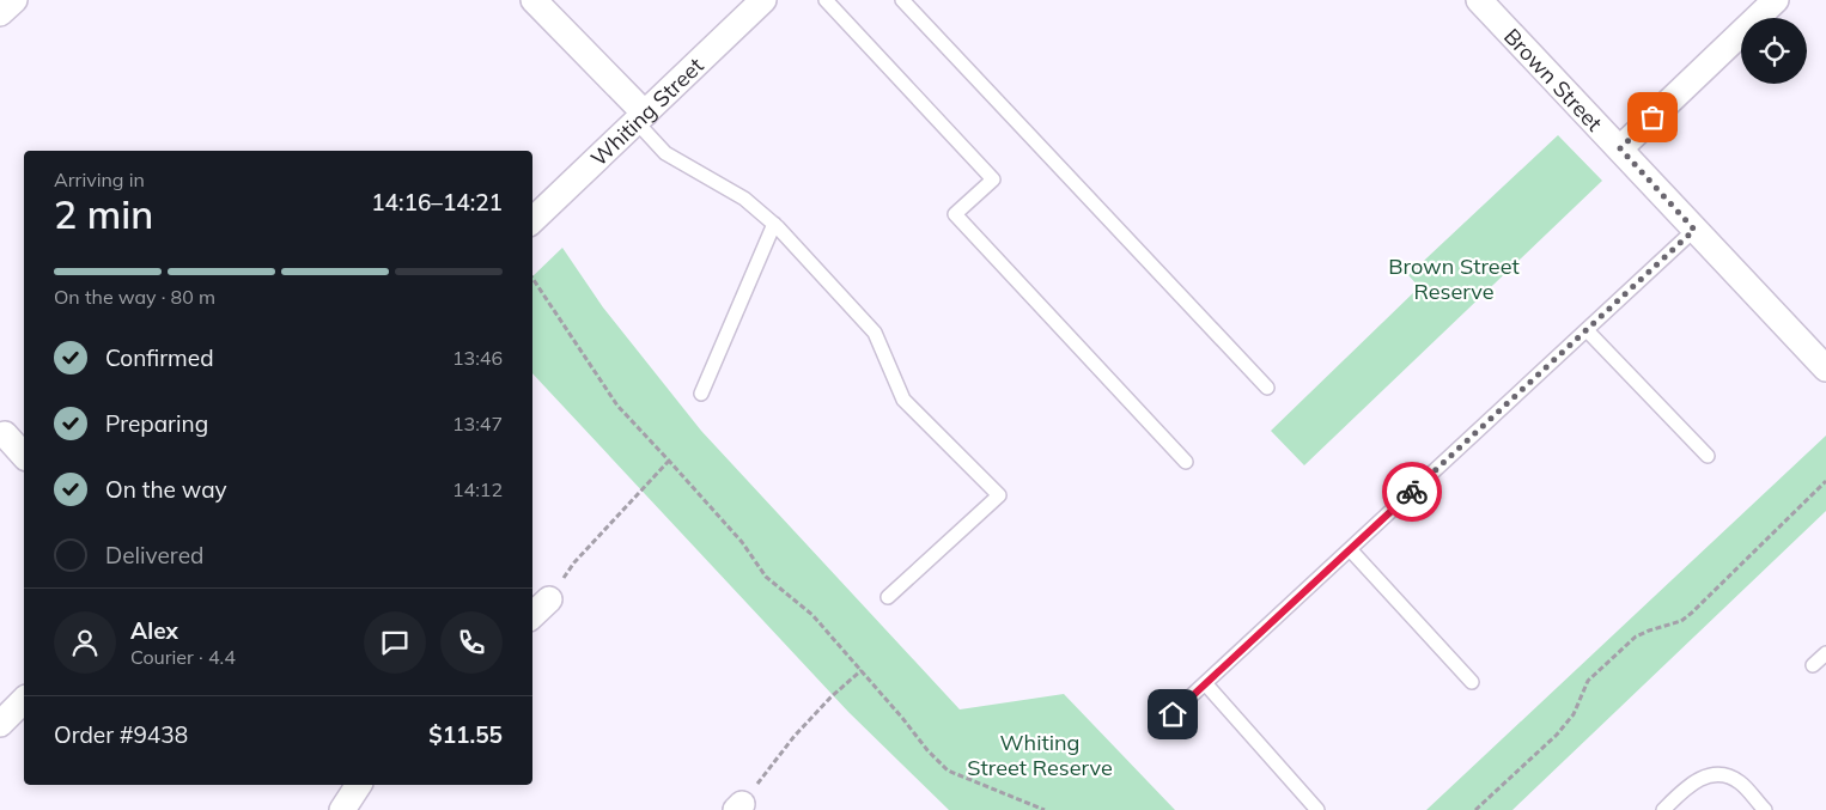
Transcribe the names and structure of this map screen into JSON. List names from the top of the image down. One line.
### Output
{"streets":{"street":["Brown Street","Whiting Street"]},"parks":["Brown Street Reserve","Whiting Street Reserve"],"page":{"heading":["2 min","Arriving in","14:16–14:21"],"panel":["Alex","Courier · 4.4","Order #9438","$11.55"],"bar":"On the way · 80 m","list":[["Confirmed","13:46"],["Preparing","13:47"],["On the way","14:12"],"Delivered"]}}
